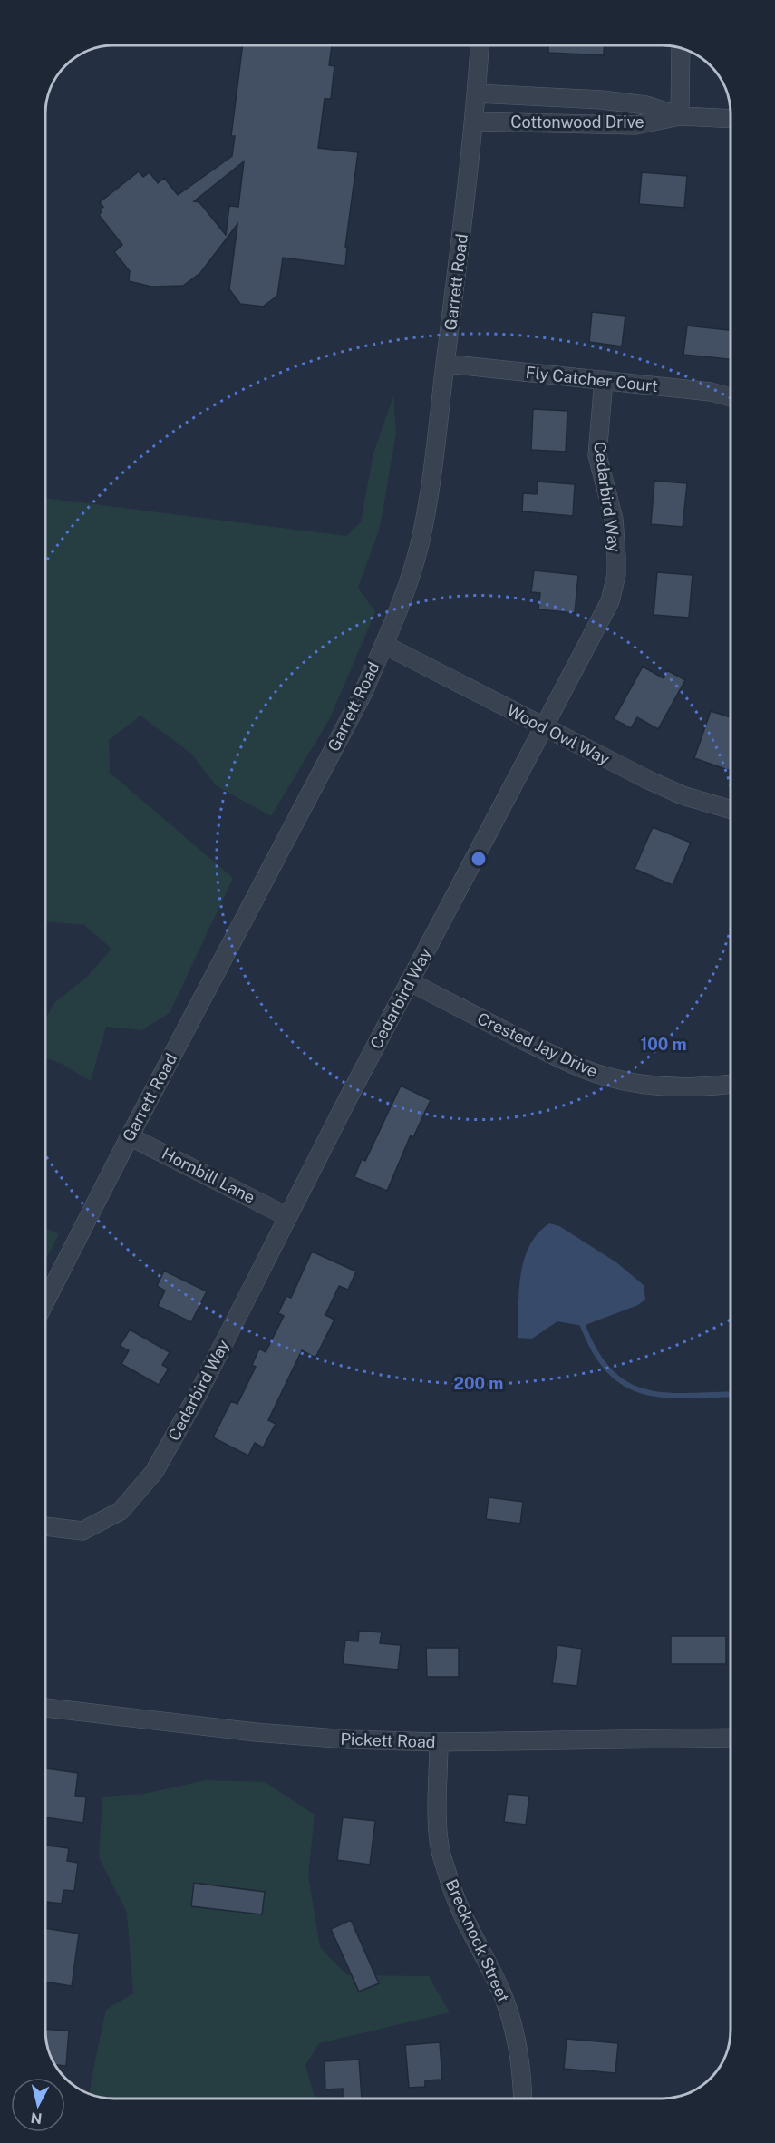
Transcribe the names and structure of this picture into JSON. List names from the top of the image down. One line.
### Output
{"streets":{"street":["Cottonwood Drive","Garrett Road","Fly Catcher Court","Cedarbird Way","Wood Owl Way","Crested Jay Drive","Hornbill Lane","Pickett Road","Brecknock Street"]},"crossings":[["Cottonwood Drive","Garrett Road"],["Garrett Road","Fly Catcher Court"],["Garrett Road","Wood Owl Way"],["Garrett Road","Hornbill Lane"],["Fly Catcher Court","Cedarbird Way"],["Cedarbird Way","Wood Owl Way"],["Cedarbird Way","Crested Jay Drive"],["Cedarbird Way","Hornbill Lane"],["Pickett Road","Brecknock Street"]],"north":"bottom","rings":["100 m","200 m"]}
